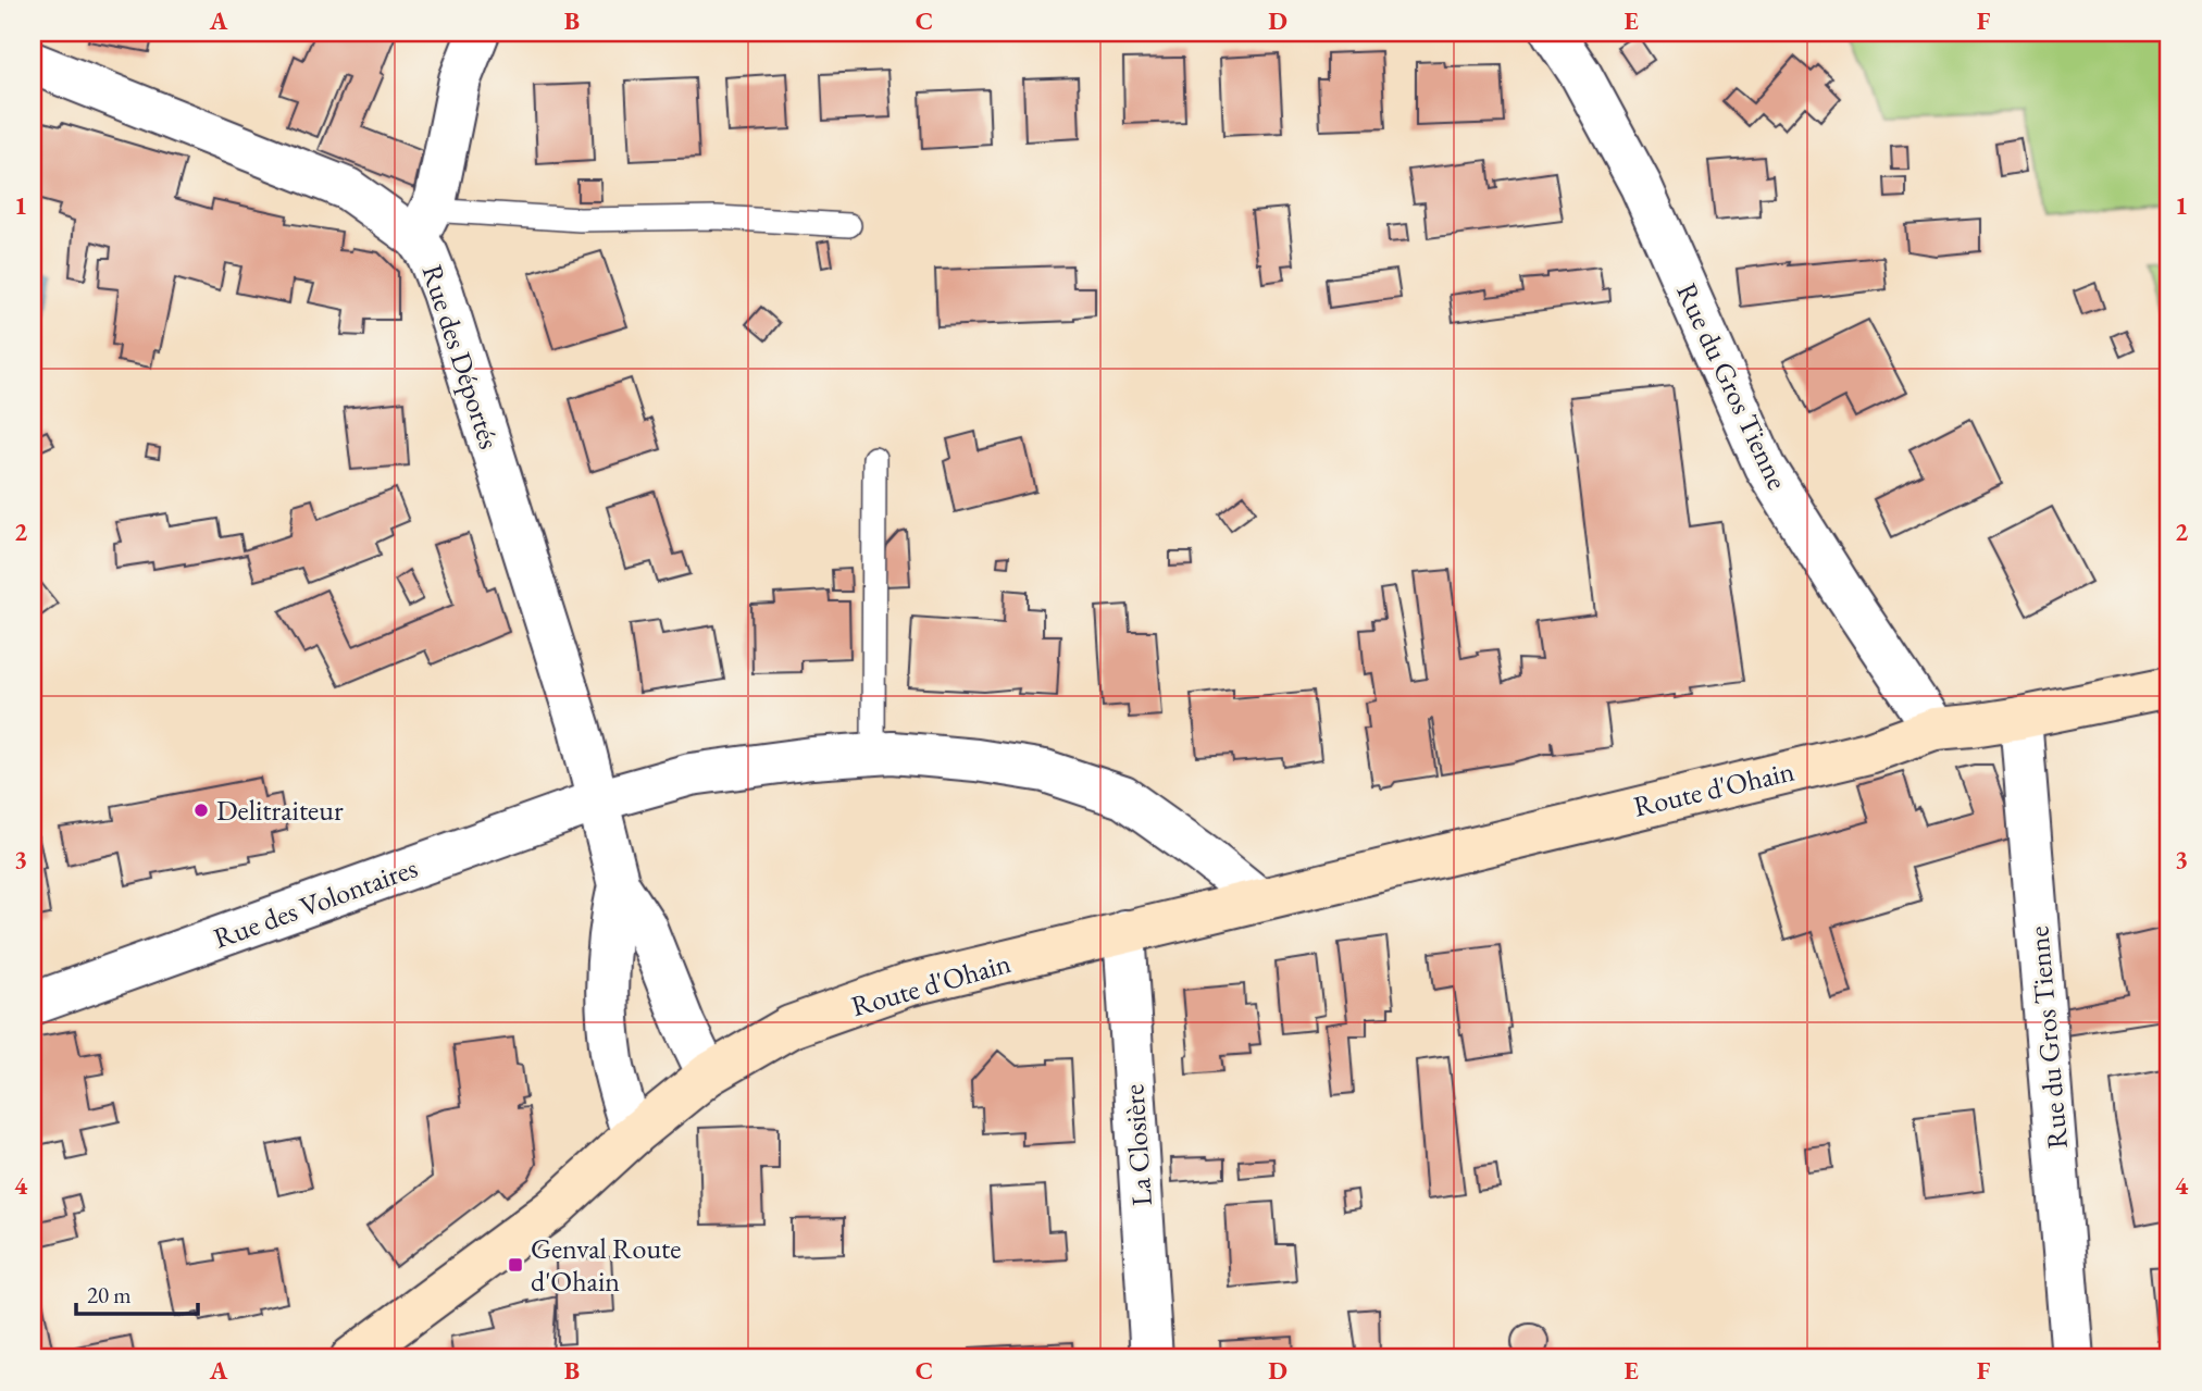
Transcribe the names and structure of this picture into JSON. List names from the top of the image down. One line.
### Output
{"streets":{"main road":["Route d'Ohain"],"street":["Rue des Déportés","Rue du Gros Tienne","Rue des Volontaires","La Closière"]},"crossings":[["Rue des Déportés","Route d'Ohain"],["Rue des Déportés","Rue des Volontaires"],["Rue du Gros Tienne","Route d'Ohain"],["Route d'Ohain","La Closière"]],"places":{"other":["Delitraiteur"],"transit":["Genval Route d'Ohain"]},"scale_bar":"20 m","grid":{"columns":["A","B","C","D","E","F"],"rows":["1","2","3","4"]}}
